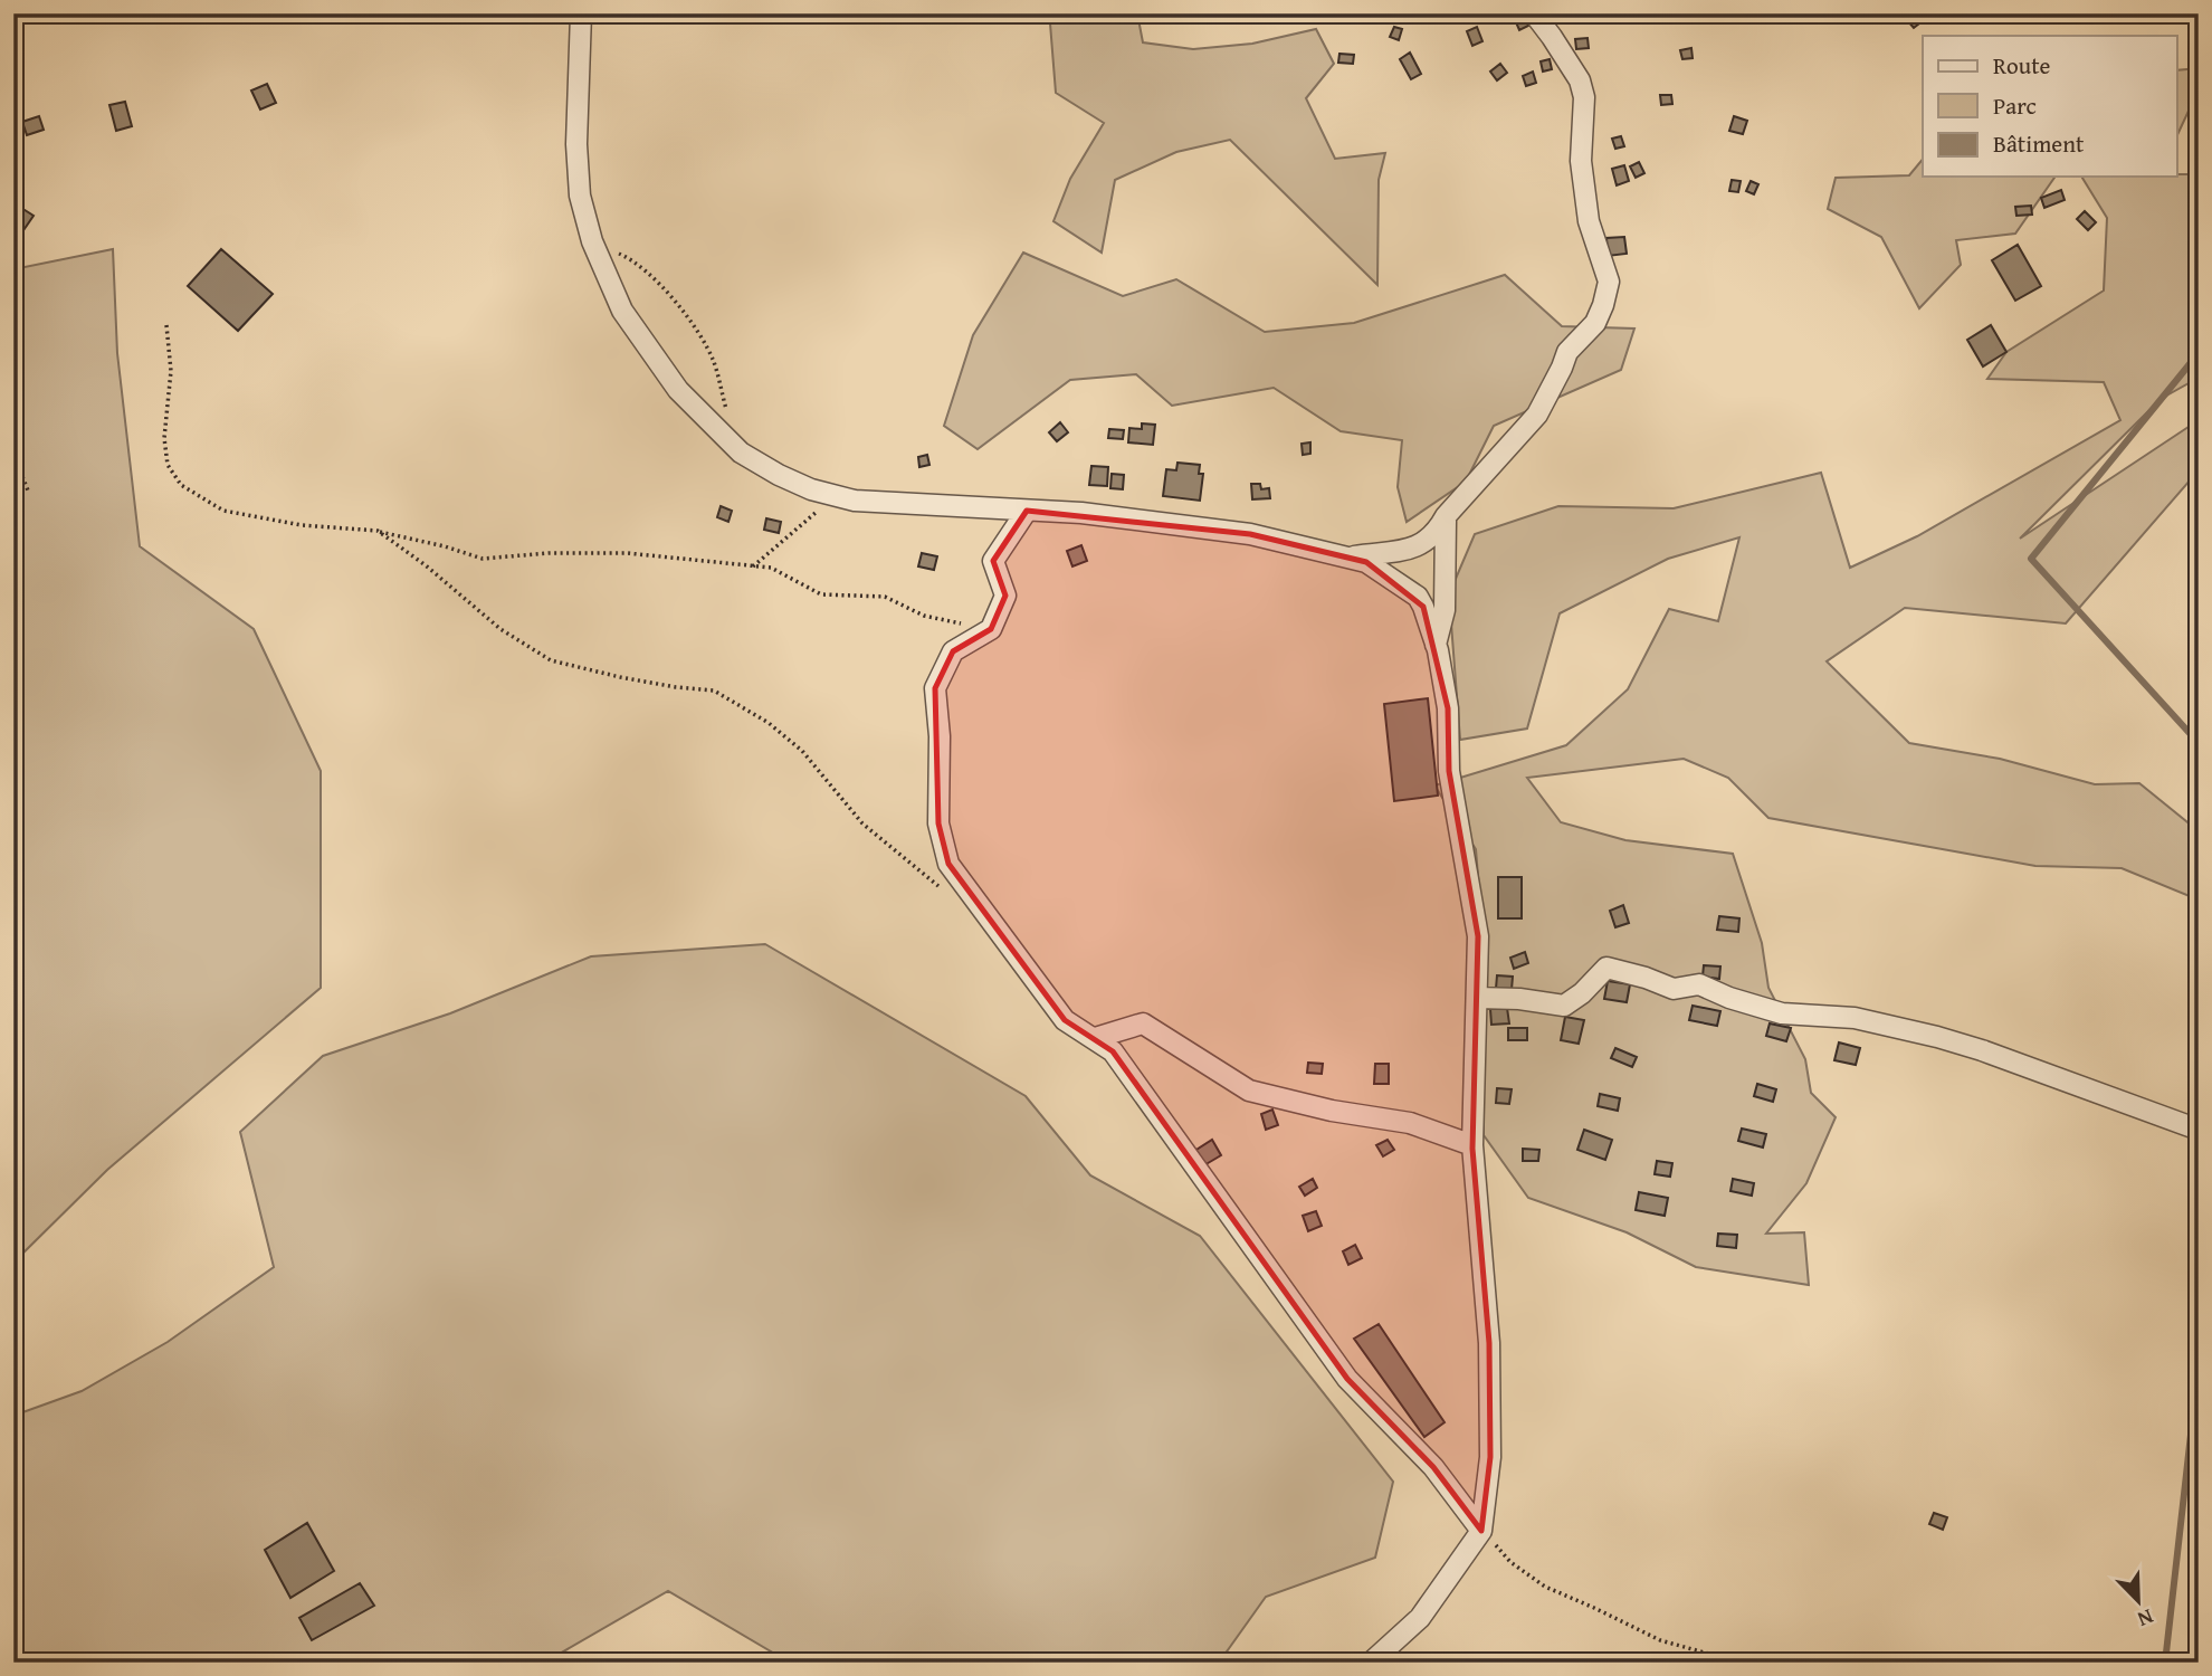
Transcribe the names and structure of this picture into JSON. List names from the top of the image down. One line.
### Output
{"legend":["Route","Parc","Bâtiment"],"north":"bottom right"}
